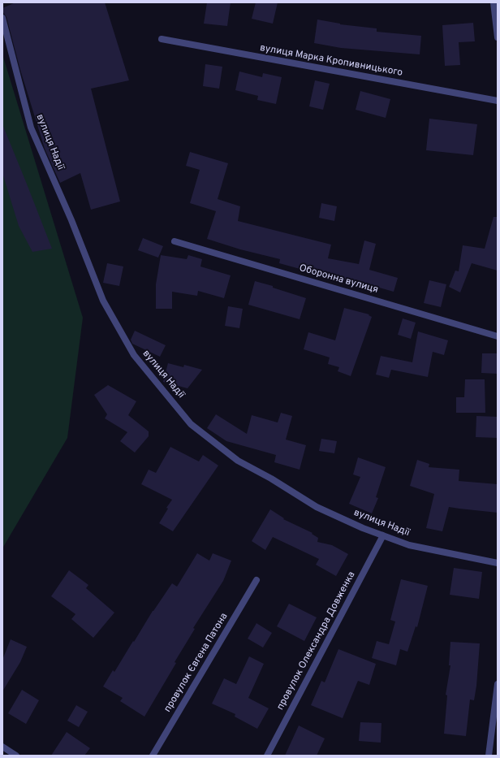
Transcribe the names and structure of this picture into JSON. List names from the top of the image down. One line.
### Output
{"streets":{"street":["вулиця Марка Кропивницького","вулиця Надії","Оборонна вулиця","провулок Олександра Довженка","провулок Євгена Патона"]},"crossings":[["вулиця Надії","провулок Олександра Довженка"]]}
